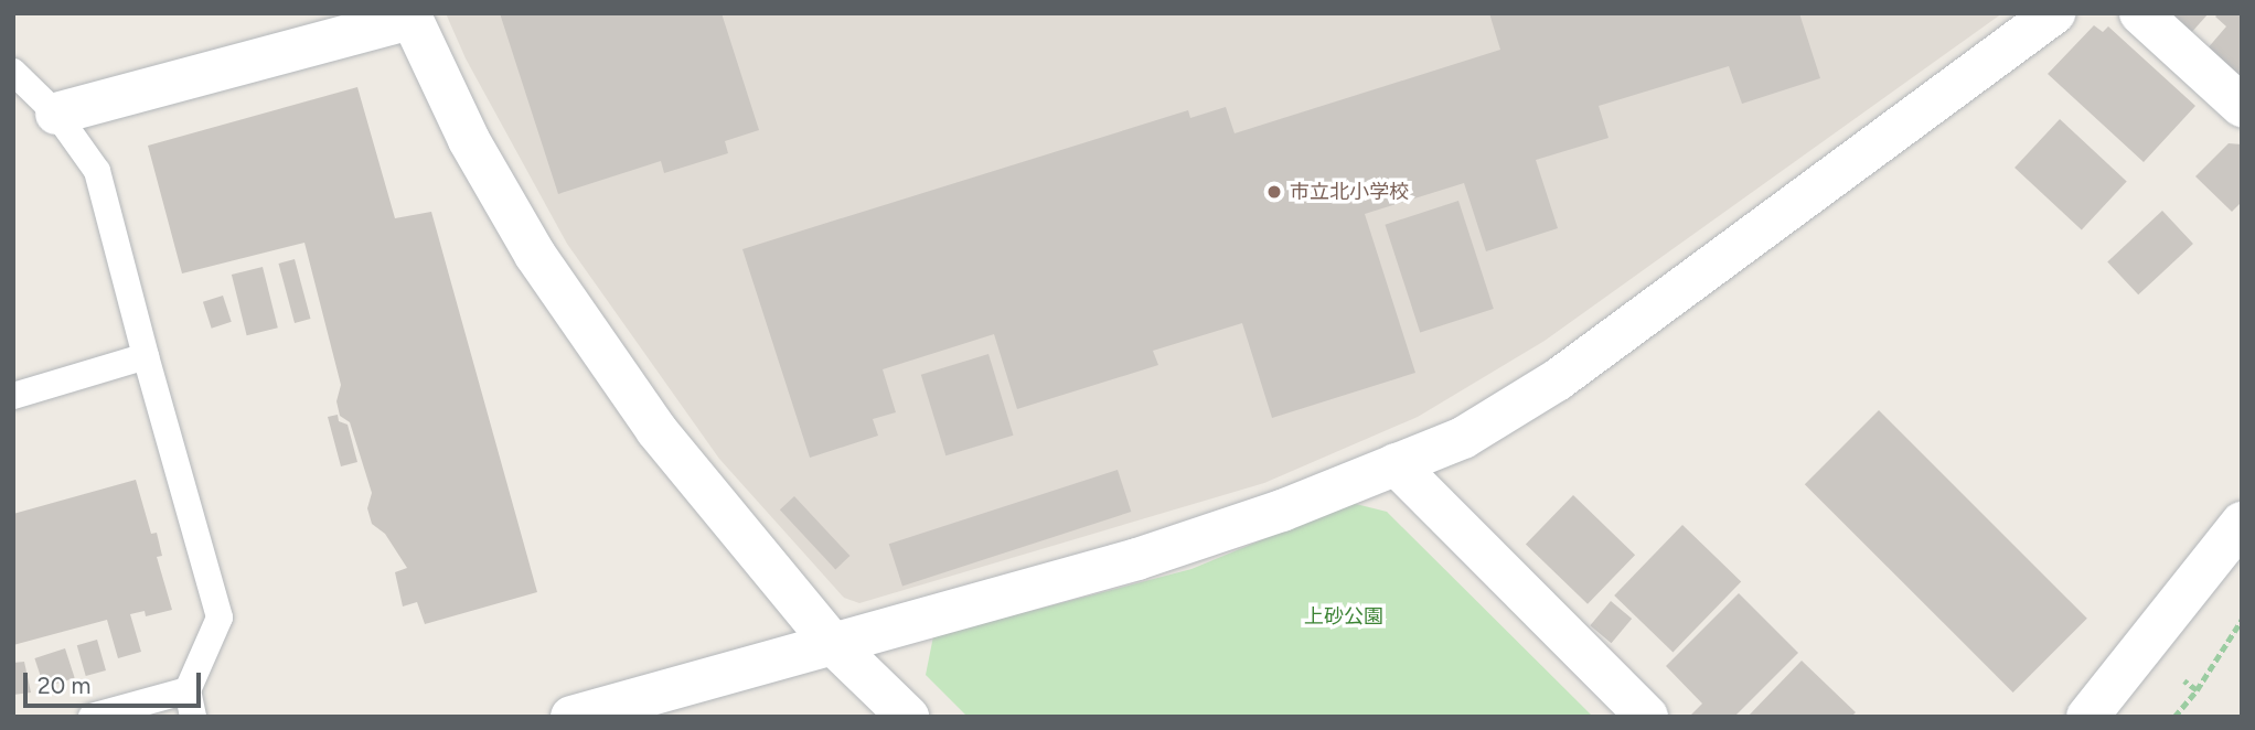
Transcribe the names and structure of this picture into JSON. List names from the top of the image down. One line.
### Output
{"parks":["上砂公園"],"places":["市立北小学校"],"scale_bar":"20 m"}
